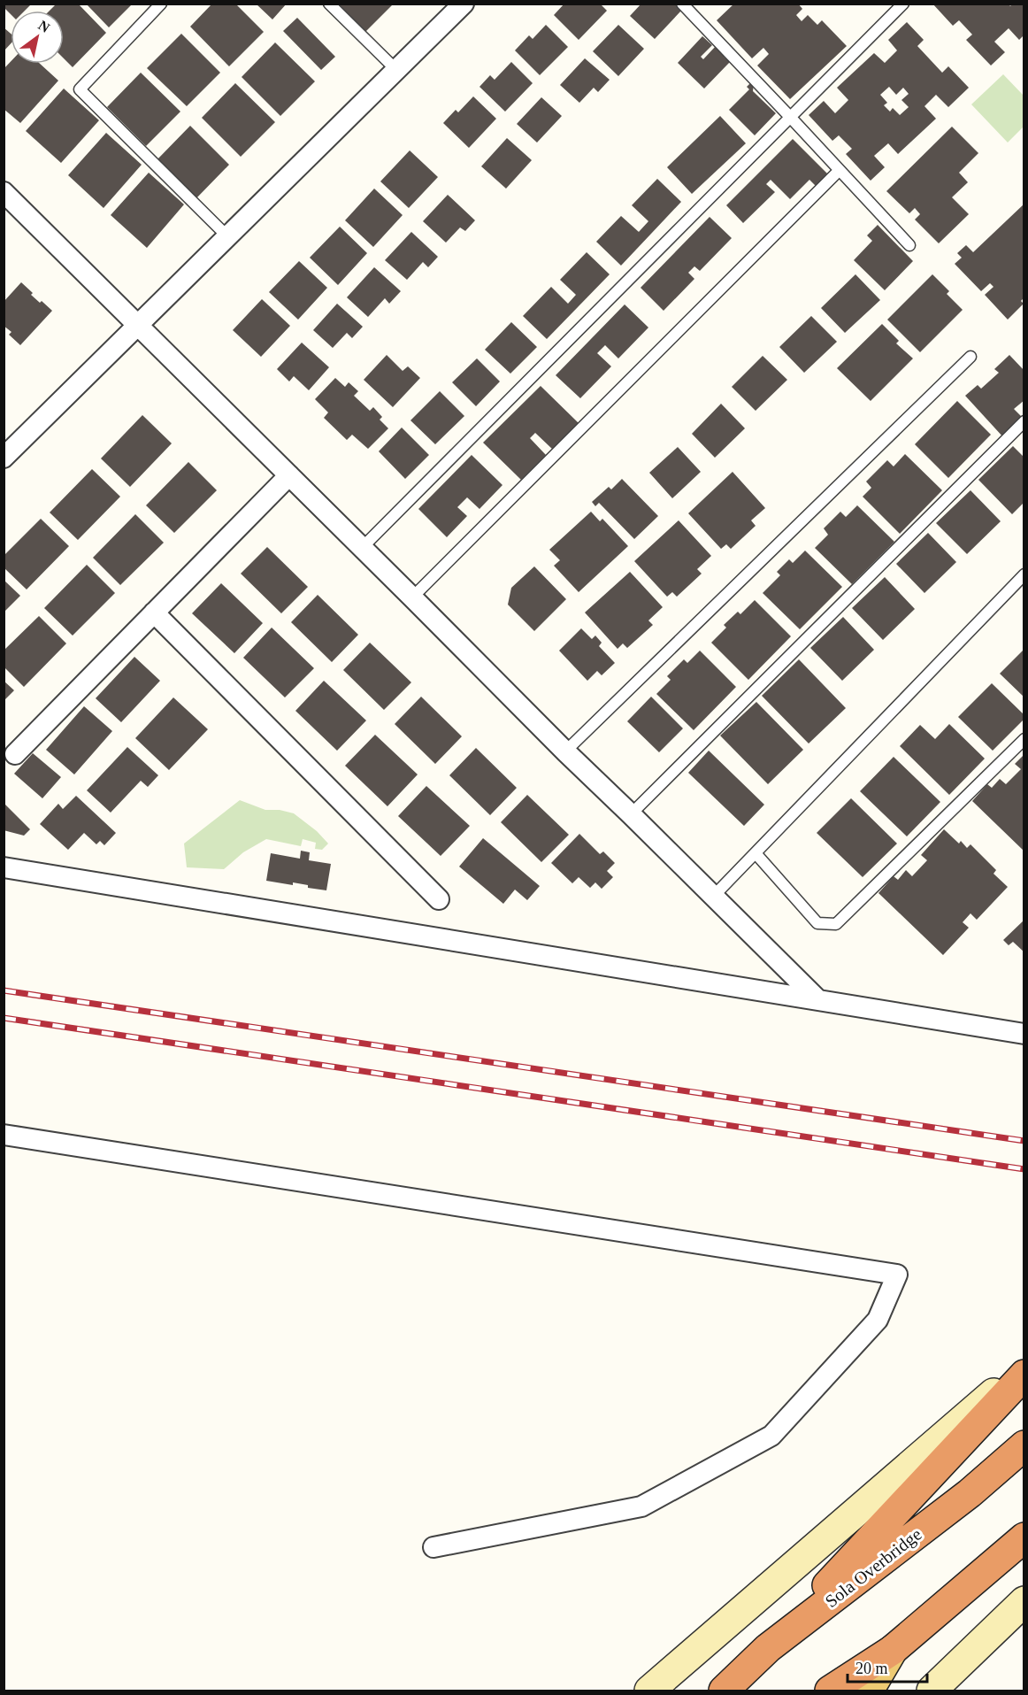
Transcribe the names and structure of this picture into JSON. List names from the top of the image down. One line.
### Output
{"streets":{"highway":["Sola Overbridge"]},"scale_bar":"20 m","north":"top right"}
